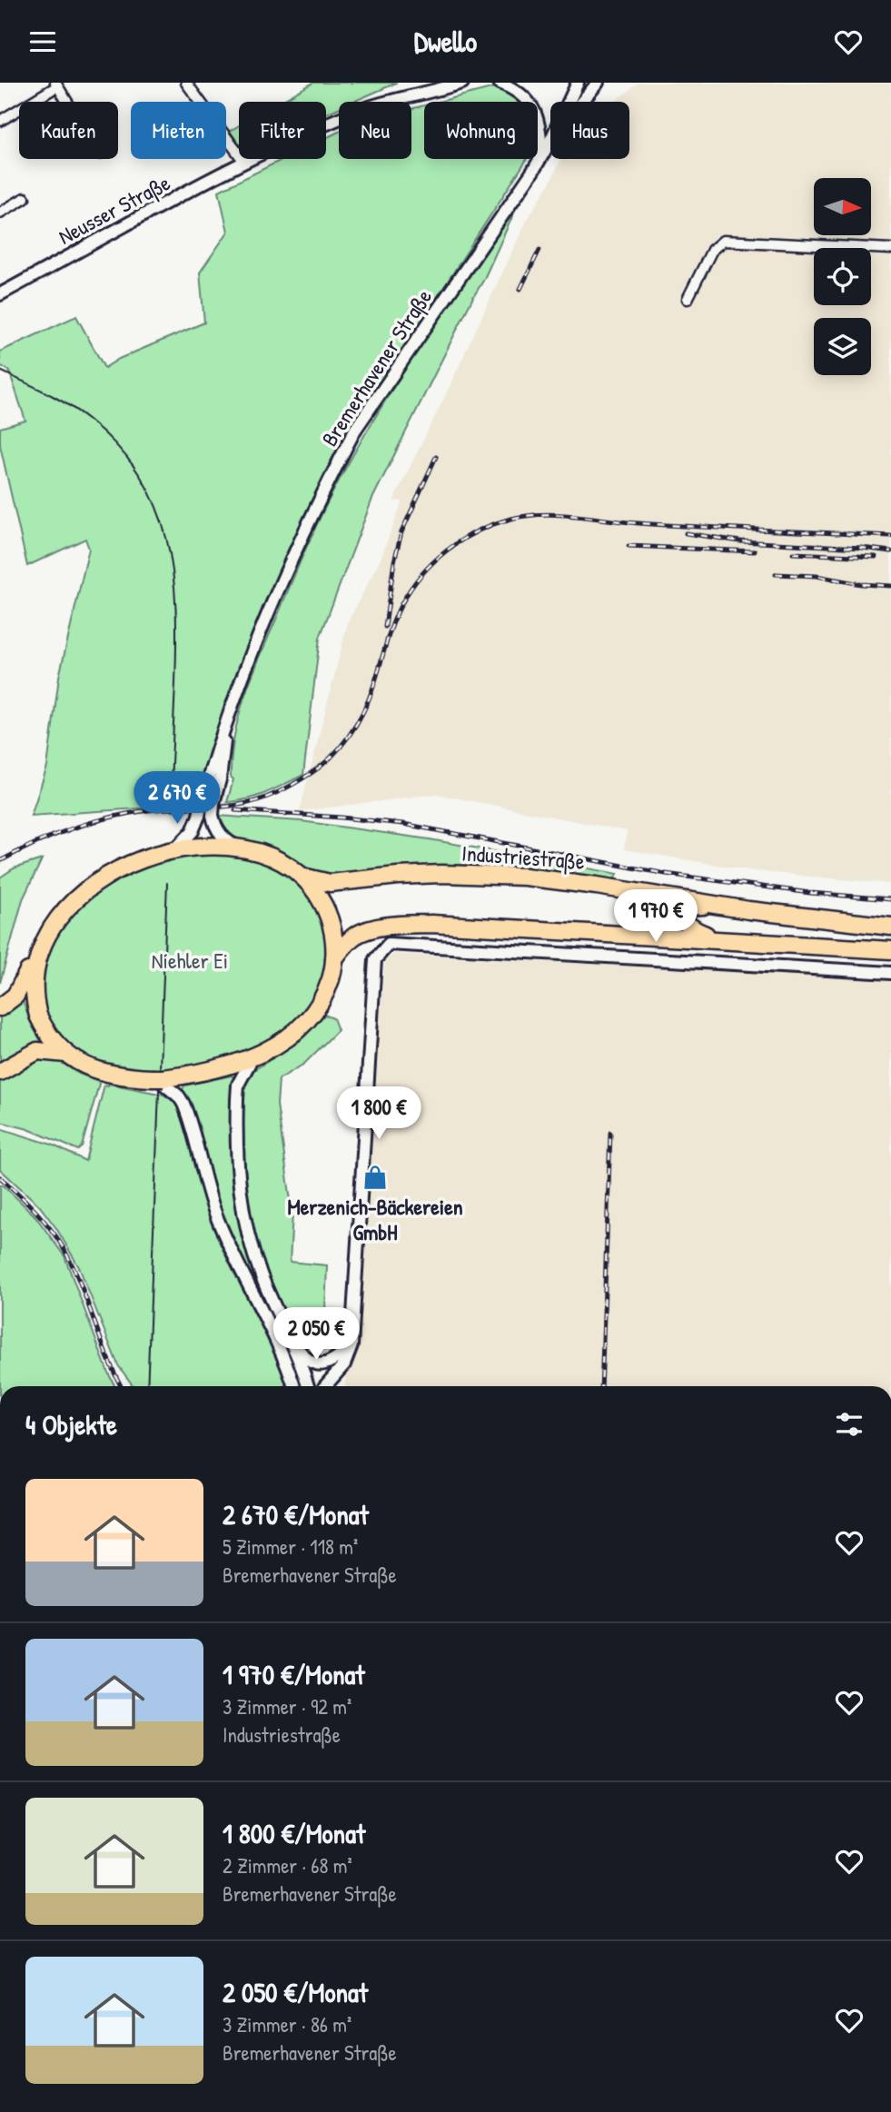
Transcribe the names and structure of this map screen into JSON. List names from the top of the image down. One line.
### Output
{"streets":{"highway":["Industriestraße"],"street":["Neusser Straße","Bremerhavener Straße"]},"parks":["Niehler Ei"],"places":{"shop":["Merzenich-Bäckereien GmbH"]},"north":"right","page":{"header":"Dwello","chip":["Kaufen","Mieten","Filter","Neu","Wohnung","Haus"],"price":["2 670 €","1 970 €","1 800 €","2 050 €"],"heading":"4 Objekte","list":[{"name":"2 670 €/Monat","note":"5 Zimmer · 118 m² · Bremerhavener Straße"},{"name":"1 970 €/Monat","note":"3 Zimmer · 92 m² · Industriestraße"},{"name":"1 800 €/Monat","note":"2 Zimmer · 68 m² · Bremerhavener Straße"},{"name":"2 050 €/Monat","note":"3 Zimmer · 86 m² · Bremerhavener Straße"}]}}
